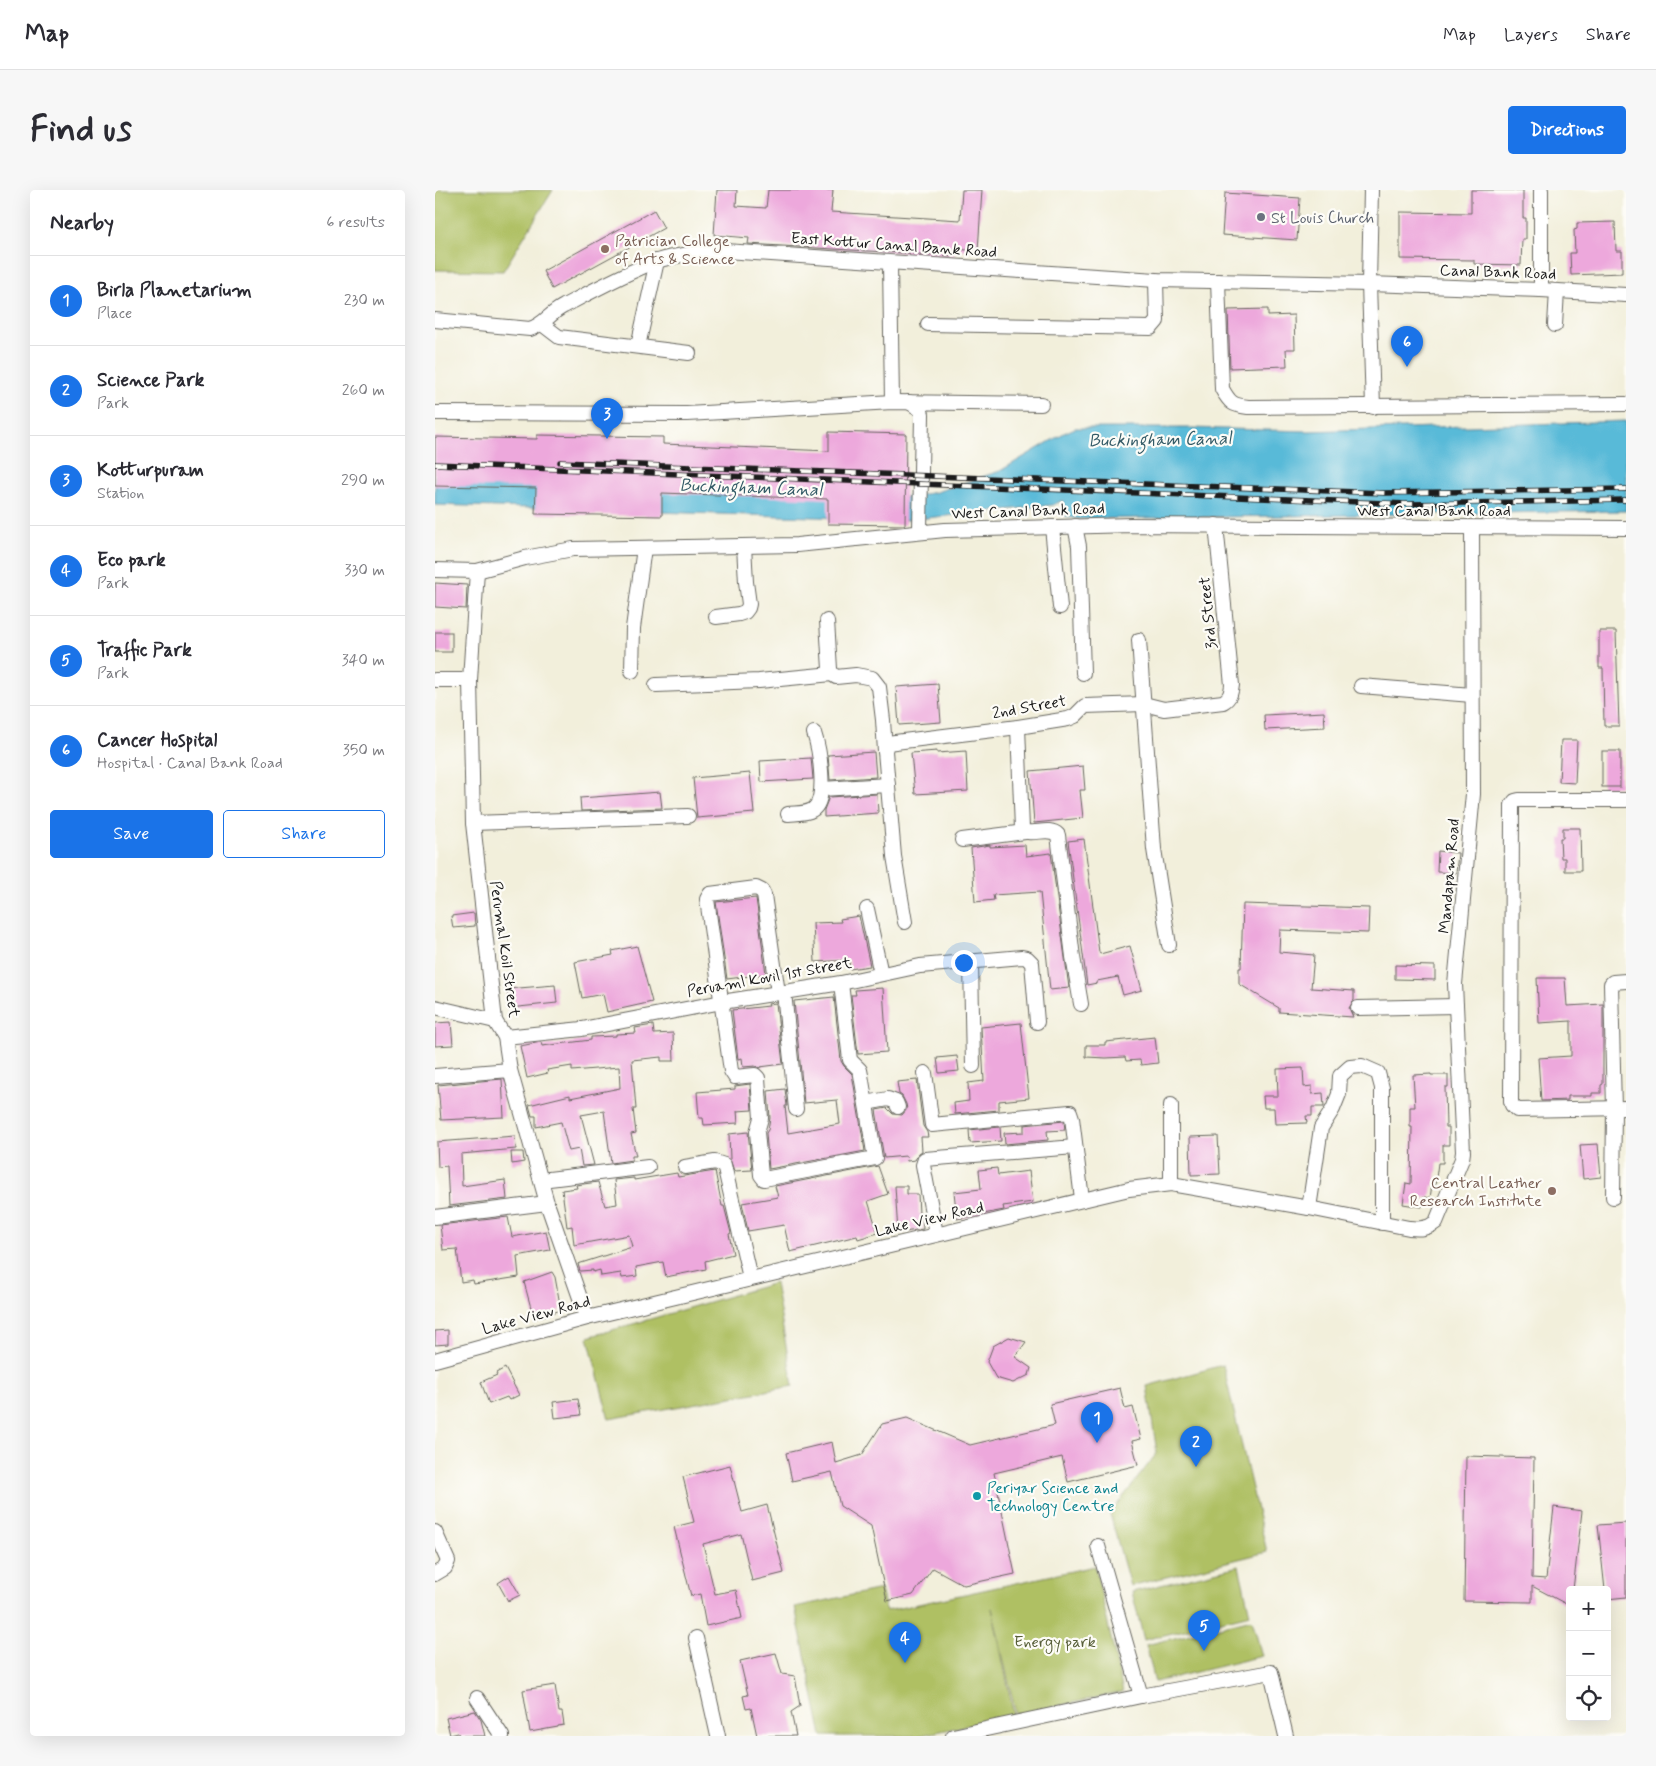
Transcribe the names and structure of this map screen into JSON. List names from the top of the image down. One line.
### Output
{"streets":{"street":["East Kottur Canal Bank Road","Canal Bank Road","West Canal Bank Road","3rd Street","2nd Street","Mandapam Road","Perumal Koil Street","Peruaml Kovil 1st Street","Lake View Road"]},"crossings":[["East Kottur Canal Bank Road","Canal Bank Road"],["West Canal Bank Road","3rd Street"],["West Canal Bank Road","Mandapam Road"],["West Canal Bank Road","Perumal Koil Street"],["3rd Street","2nd Street"],["Mandapam Road","Lake View Road"],["Perumal Koil Street","Peruaml Kovil 1st Street"],["Perumal Koil Street","Lake View Road"]],"water":["Buckingham Canal"],"parks":["Energy park"],"places":["St Louis Church","Patrician College of Arts & Science","Central Leather Research Institute","Periyar Science and Technology Centre"],"page":{"header":"Map","nav":["Map","Layers","Share"],"buttons":["Directions",["Save","Share"]],"title":"Find us","heading":["Nearby","6 results"],"list":[{"mark":"1","name":"Birla Planetarium","note":"Place","value":"230 m"},{"mark":"2","name":"Science Park","note":"Park","value":"260 m"},{"mark":"3","name":"Kotturpuram","note":"Station","value":"290 m"},{"mark":"4","name":"Eco park","note":"Park","value":"330 m"},{"mark":"5","name":"Traffic Park","note":"Park","value":"340 m"},{"mark":"6","name":"Cancer Hospital","note":"Hospital · Canal Bank Road","value":"350 m"}],"pins":["6","3","1","2","5","4"],"map_buttons":["+","−"]}}
